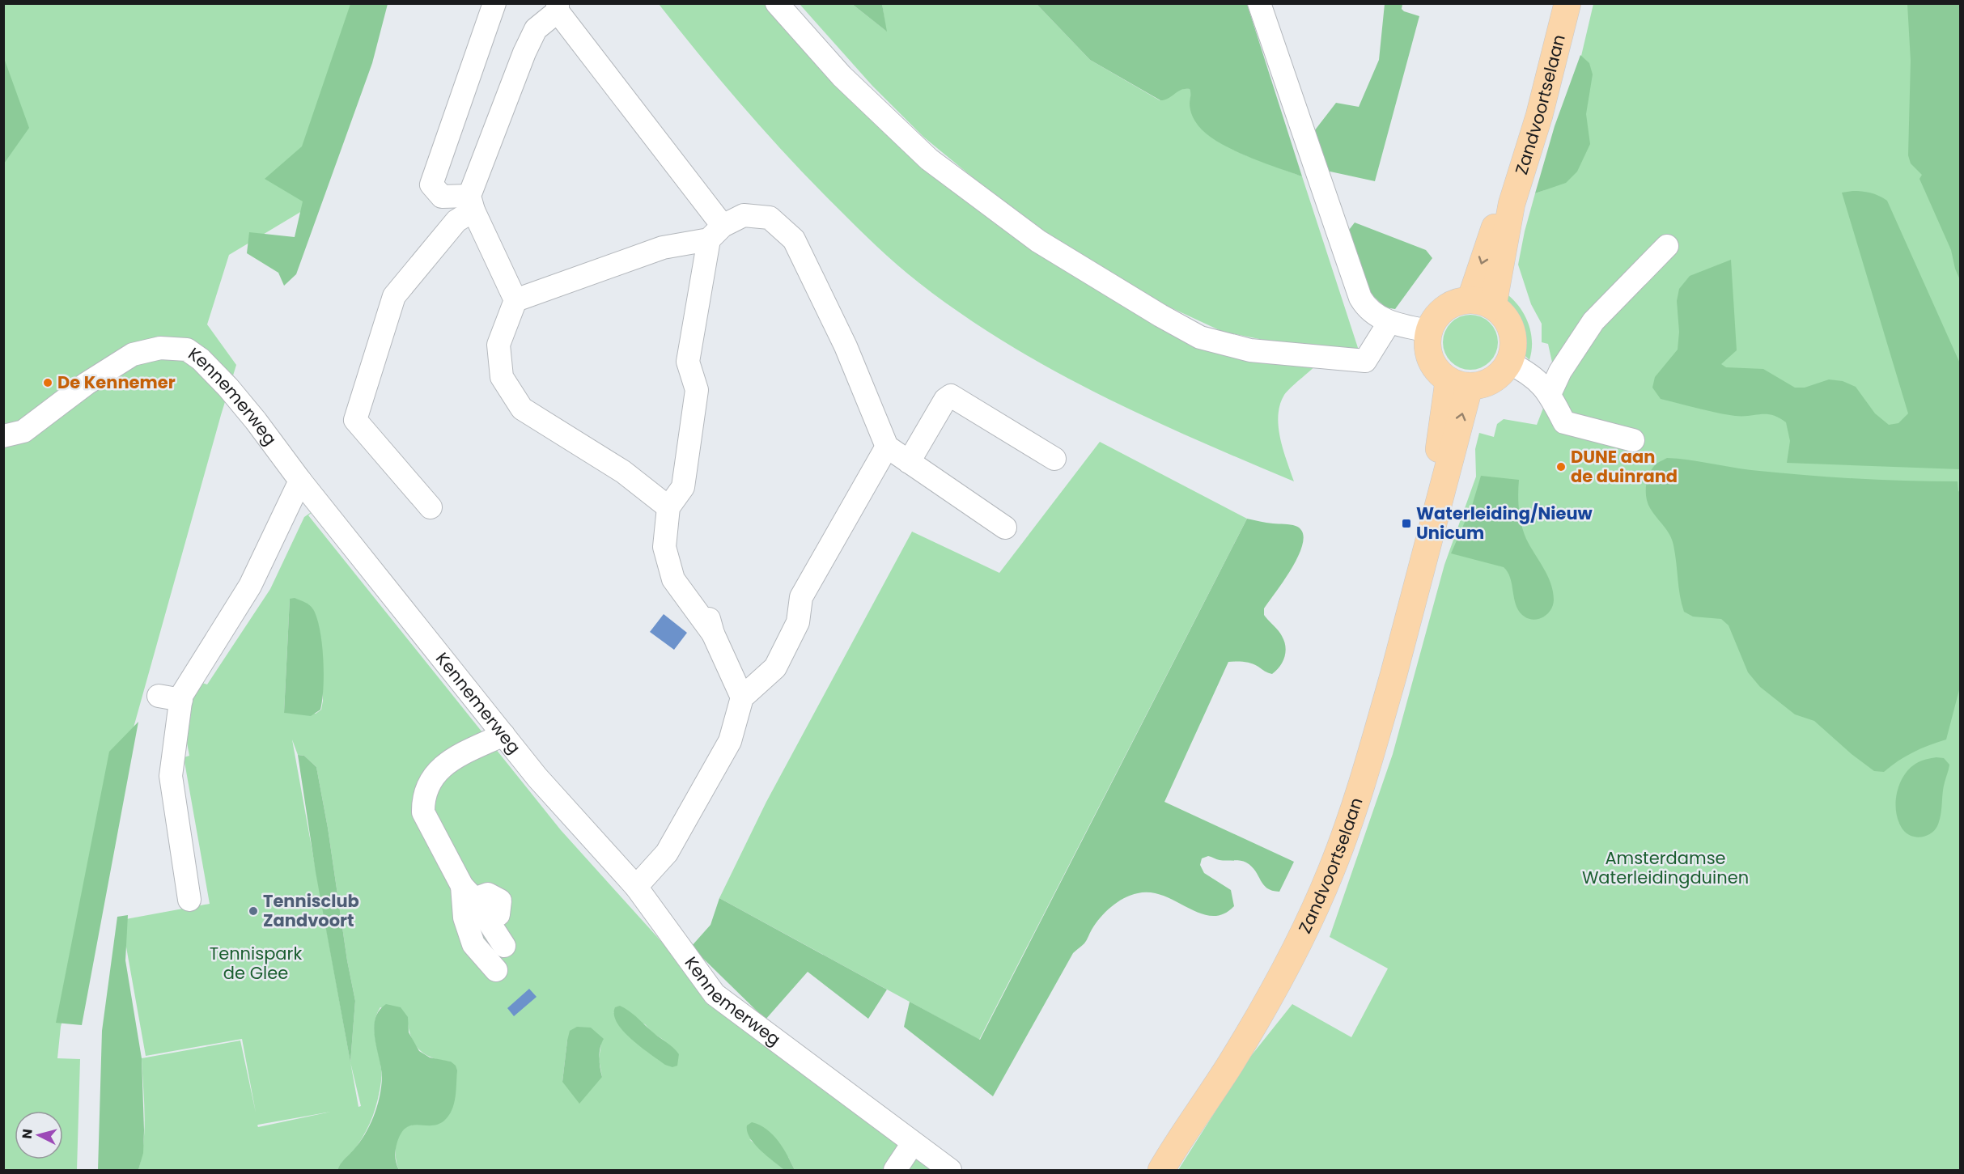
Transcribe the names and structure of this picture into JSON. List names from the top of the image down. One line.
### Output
{"streets":{"main road":["Zandvoortselaan"],"street":["Kennemerweg"]},"parks":["Amsterdamse Waterleidingduinen","Tennispark de Glee"],"places":{"other":["De Kennemer","DUNE aan de duinrand","Tennisclub Zandvoort"],"transit":["Waterleiding/Nieuw Unicum"]},"north":"left"}
